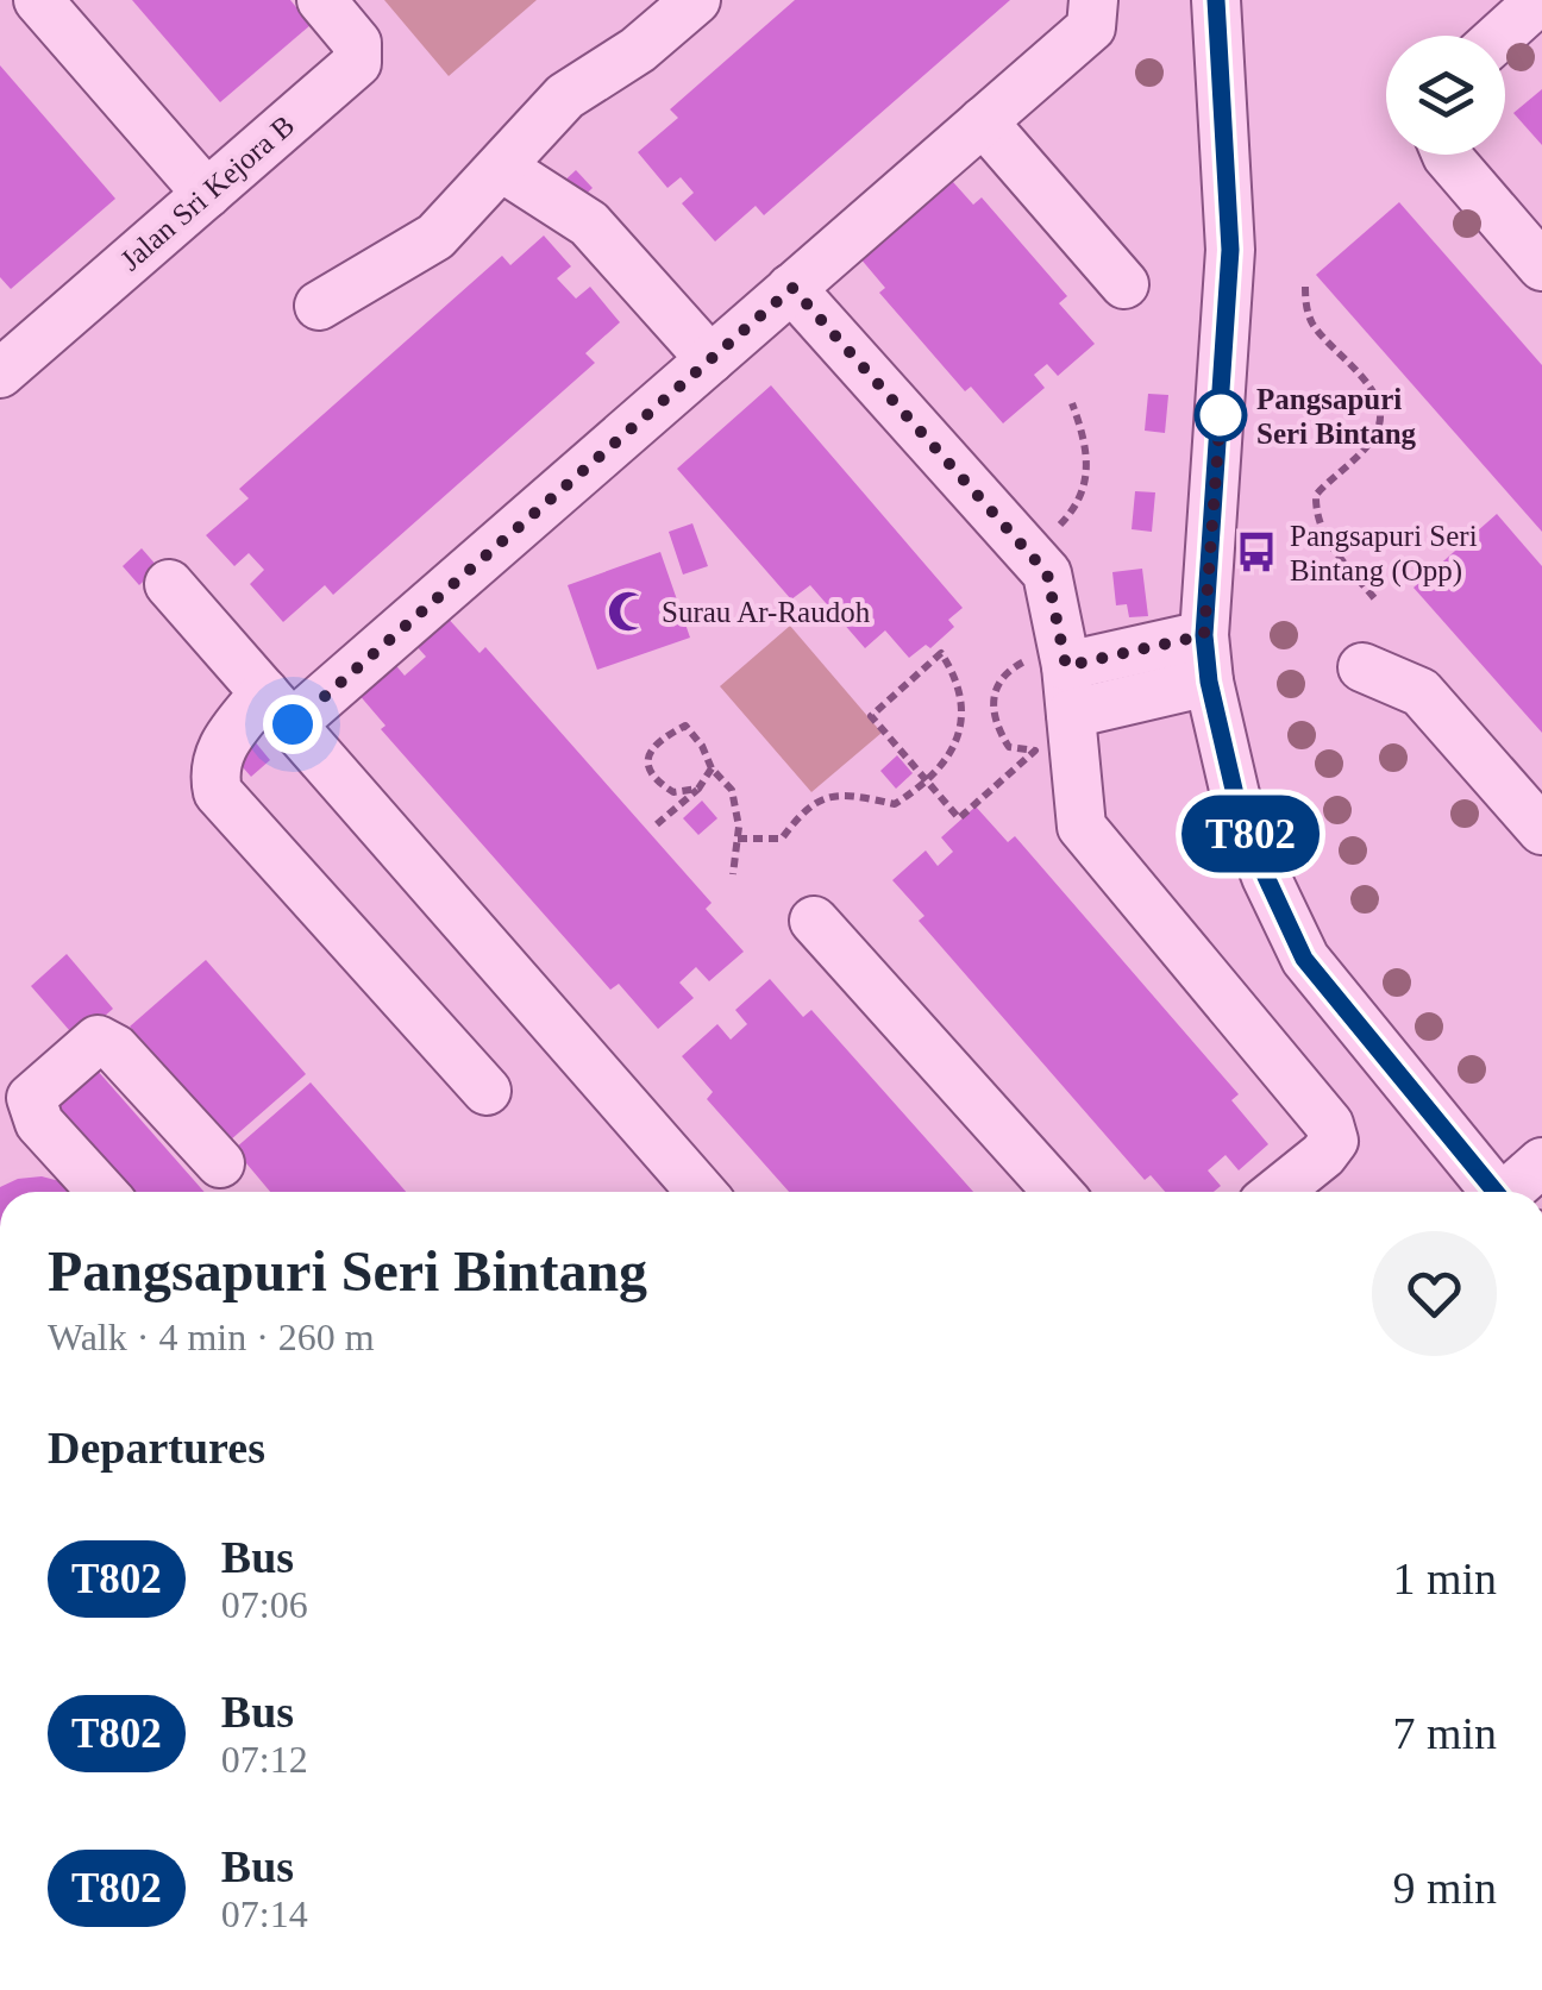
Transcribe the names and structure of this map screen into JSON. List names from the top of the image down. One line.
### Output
{"streets":{"street":["Jalan Sri Kejora B"]},"places":{"other":["Pangsapuri Seri Bintang"],"bus stop":["Pangsapuri Seri Bintang (Opp)"],"mosque":["Surau Ar-Raudoh"]},"lines":["bus line T802"],"page":{"on_map":"T802","heading":[["Pangsapuri Seri Bintang","Walk · 4 min · 260 m"],"Departures"],"list":[{"mark":"T802","name":"Bus","note":"07:06","value":"1 min"},{"mark":"T802","name":"Bus","note":"07:12","value":"7 min"},{"mark":"T802","name":"Bus","note":"07:14","value":"9 min"}]}}
